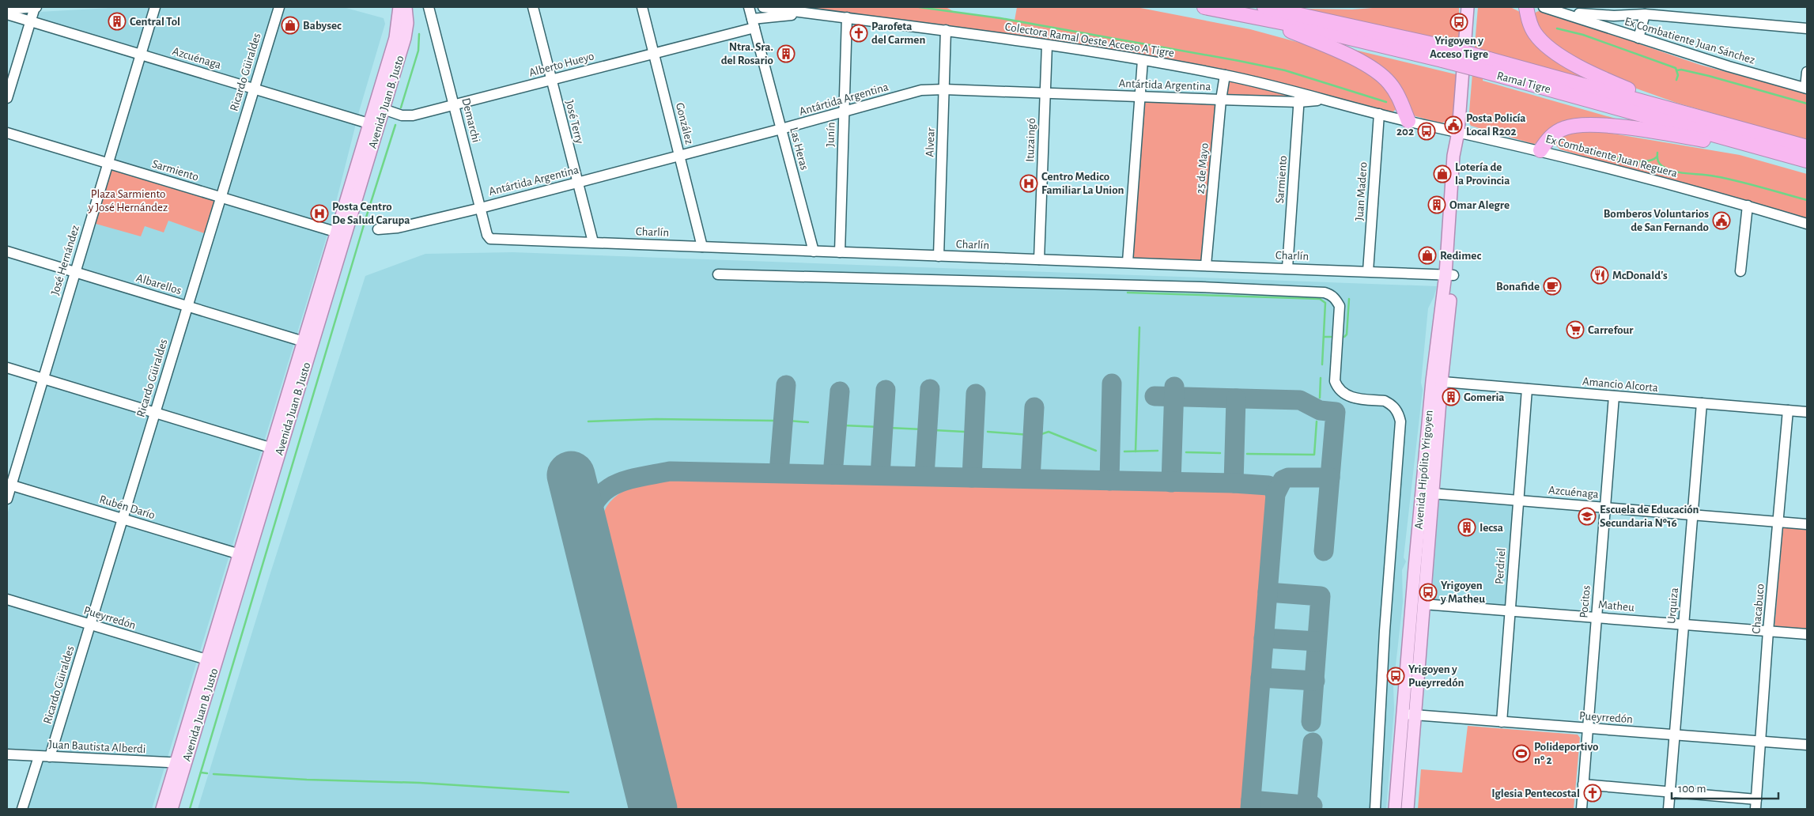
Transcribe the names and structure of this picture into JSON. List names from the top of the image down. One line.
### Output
{"streets":{"highway":["Ramal Tigre"],"main road":["Avenida Juan B. Justo","Avenida Hipólito Yrigoyen"],"street":["Colectora Ramal Oeste Acceso A Tigre","Ex Combatiente Juan Sánchez","Azcuénaga","Alberto Hueyo","Ricardo Güiraldes","Antártida Argentina","Demarchi","José Terry","González","Junín","Ituzaingó","Alvear","Las Heras","Ex Combatiente Juan Reguera","25 de Mayo","Sarmiento","Juan Madero","Charlín","José Hernández","Albarellos","Amancio Alcorta","Rubén Darío","Perdriel","Pocitos","Matheu","Urquiza","Chacabuco","Pueyrredón","Juan Bautista Alberdi"]},"crossings":[["Colectora Ramal Oeste Acceso A Tigre","Alberto Hueyo"],["Colectora Ramal Oeste Acceso A Tigre","Antártida Argentina"],["Colectora Ramal Oeste Acceso A Tigre","Junín"],["Colectora Ramal Oeste Acceso A Tigre","Ituzaingó"],["Colectora Ramal Oeste Acceso A Tigre","Alvear"],["Colectora Ramal Oeste Acceso A Tigre","25 de Mayo"],["Colectora Ramal Oeste Acceso A Tigre","Sarmiento"],["Azcuénaga","Ricardo Güiraldes"],["Azcuénaga","Avenida Juan B. Justo"],["Azcuénaga","José Hernández"],["Azcuénaga","Avenida Hipólito Yrigoyen"],["Azcuénaga","Perdriel"],["Azcuénaga","Pocitos"],["Azcuénaga","Urquiza"],["Azcuénaga","Chacabuco"],["Alberto Hueyo","Avenida Juan B. Justo"],["Alberto Hueyo","Demarchi"],["Alberto Hueyo","José Terry"],["Alberto Hueyo","González"],["Alberto Hueyo","Las Heras"],["Ricardo Güiraldes","Sarmiento"],["Ricardo Güiraldes","Albarellos"],["Ricardo Güiraldes","Rubén Darío"],["Ricardo Güiraldes","Pueyrredón"],["Ricardo Güiraldes","Juan Bautista Alberdi"],["Antártida Argentina","Demarchi"],["Antártida Argentina","José Terry"],["Antártida Argentina","González"],["Antártida Argentina","Junín"],["Antártida Argentina","Ituzaingó"],["Antártida Argentina","Alvear"],["Antártida Argentina","Las Heras"],["Antártida Argentina","25 de Mayo"],["Antártida Argentina","Sarmiento"],["Antártida Argentina","Juan Madero"],["Avenida Juan B. Justo","Sarmiento"],["Avenida Juan B. Justo","Albarellos"],["Avenida Juan B. Justo","Rubén Darío"],["Avenida Juan B. Justo","Pueyrredón"],["Avenida Juan B. Justo","Juan Bautista Alberdi"],["Demarchi","Charlín"],["José Terry","Charlín"],["González","Charlín"],["Junín","Charlín"],["Ituzaingó","Charlín"],["Alvear","Charlín"],["Las Heras","Charlín"],["Ex Combatiente Juan Reguera","Avenida Hipólito Yrigoyen"],["25 de Mayo","Charlín"],["Sarmiento","Charlín"],["Sarmiento","José Hernández"],["Juan Madero","Charlín"],["Charlín","Avenida Hipólito Yrigoyen"],["José Hernández","Albarellos"],["José Hernández","Rubén Darío"],["Amancio Alcorta","Avenida Hipólito Yrigoyen"],["Amancio Alcorta","Perdriel"],["Amancio Alcorta","Pocitos"],["Amancio Alcorta","Urquiza"],["Amancio Alcorta","Chacabuco"],["Avenida Hipólito Yrigoyen","Matheu"],["Avenida Hipólito Yrigoyen","Pueyrredón"],["Perdriel","Matheu"],["Perdriel","Pueyrredón"],["Pocitos","Matheu"],["Pocitos","Pueyrredón"],["Matheu","Urquiza"],["Matheu","Chacabuco"],["Urquiza","Pueyrredón"],["Chacabuco","Pueyrredón"]],"parks":["Plaza Sarmiento y José Hernández"],"places":{"building":["Central Tol","Ntra. Sra. del Rosario","Omar Alegre","Gomeria","Iecsa"],"bus stop":["Yrigoyen y Acceso Tigre","202","Yrigoyen y Matheu","Yrigoyen y Pueyrredón"],"shop":["Babysec","Lotería de la Provincia","Redimec"],"church":["Parofeta del Carmen","Iglesia Pentecostal"],"public building":["Posta Policía Local R202","Bomberos Voluntarios de San Fernando"],"hospital":["Centro Medico Familiar La Union","Posta Centro De Salud Carupa"],"restaurant":["McDonald's"],"cafe":["Bonafide"],"supermarket":["Carrefour"],"school or university":["Escuela de Educación Secundaria Nº16"],"sports":["Polideportivo nº 2"]},"scale_bar":"100 m"}
